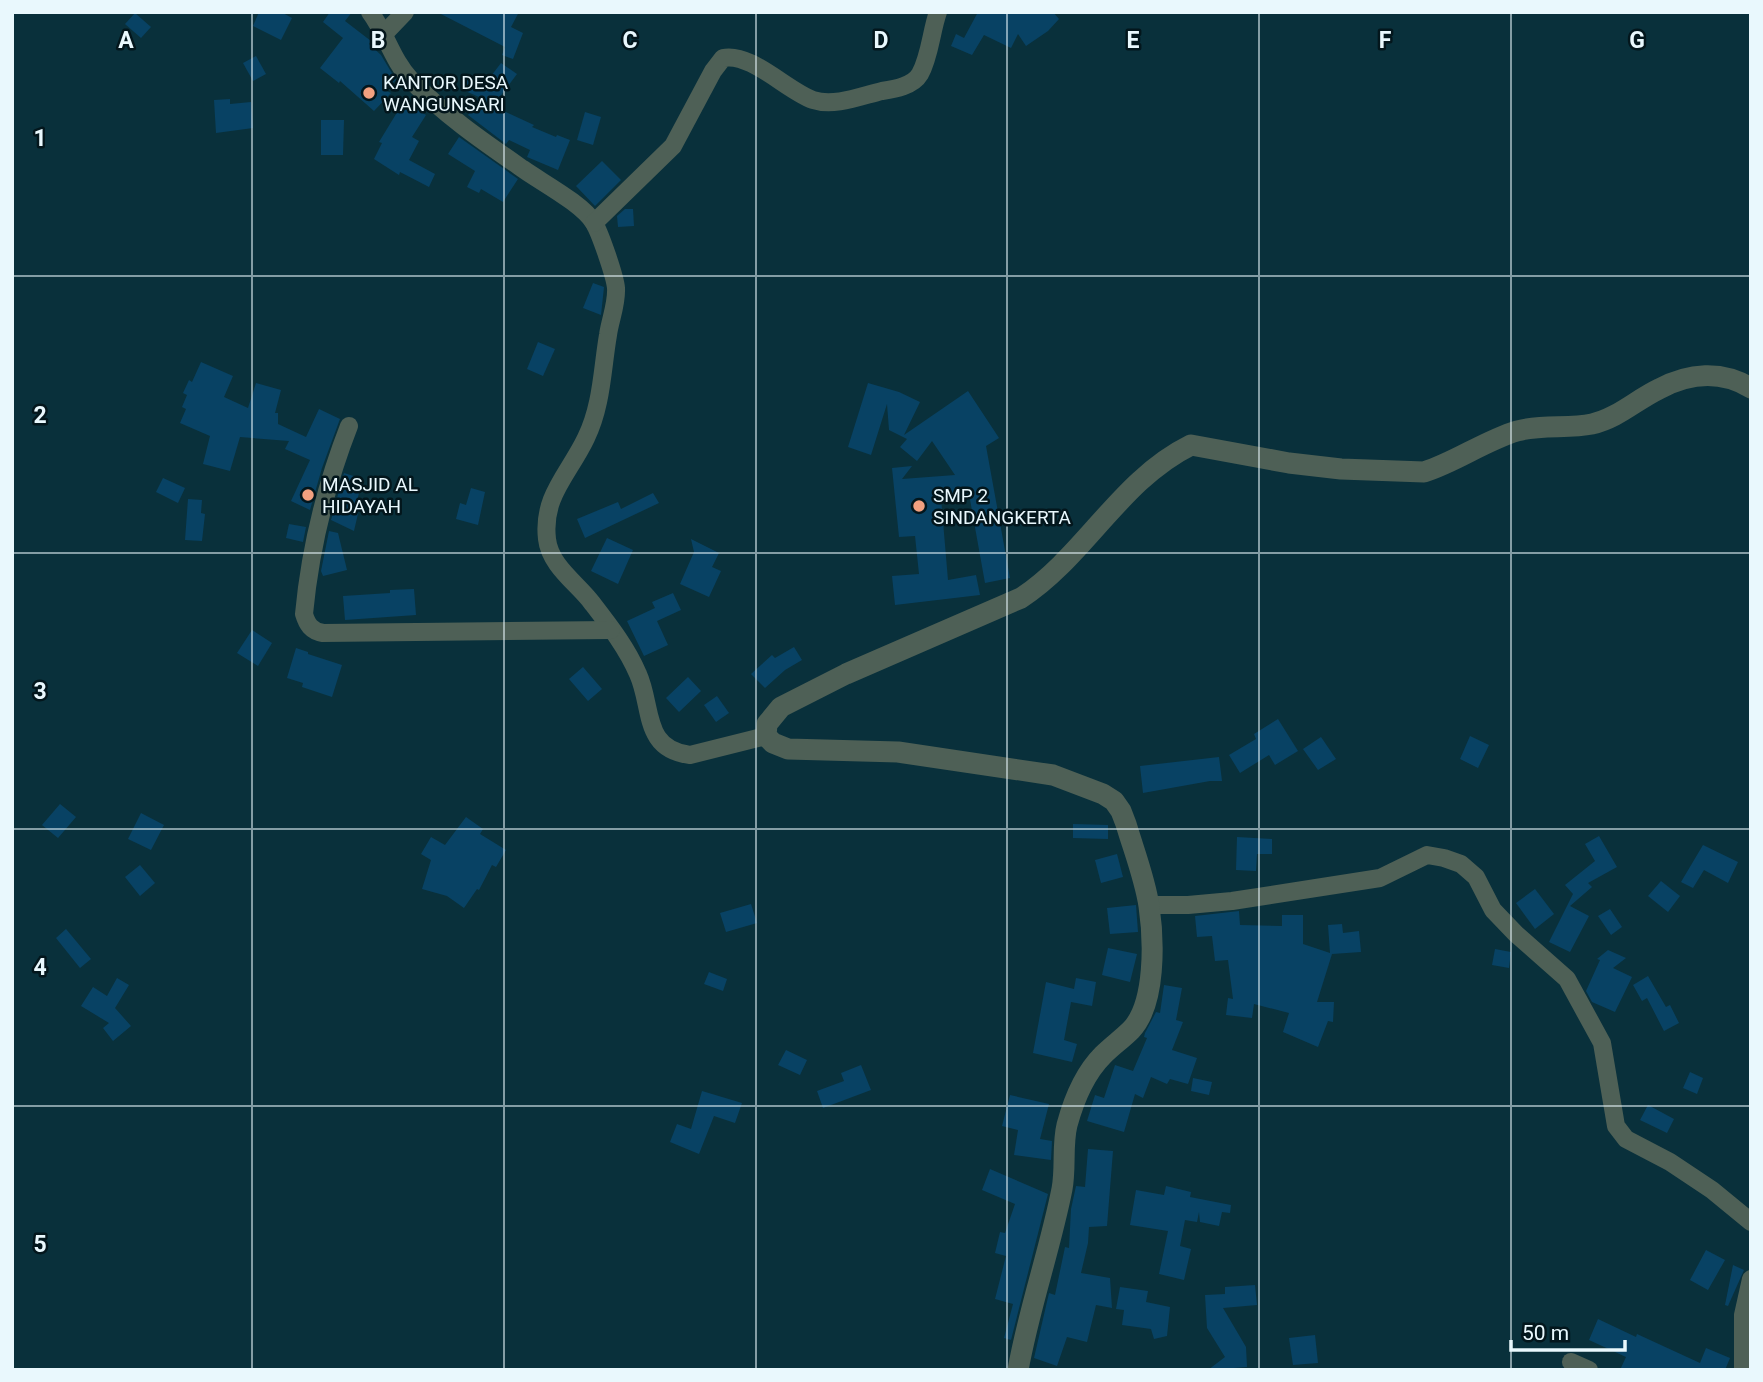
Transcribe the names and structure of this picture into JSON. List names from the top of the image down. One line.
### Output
{"places":["KANTOR DESA WANGUNSARI","MASJID AL HIDAYAH","SMP 2 SINDANGKERTA"],"scale_bar":"50 m","grid":{"columns":["A","B","C","D","E","F","G"],"rows":["1","2","3","4","5"]}}
